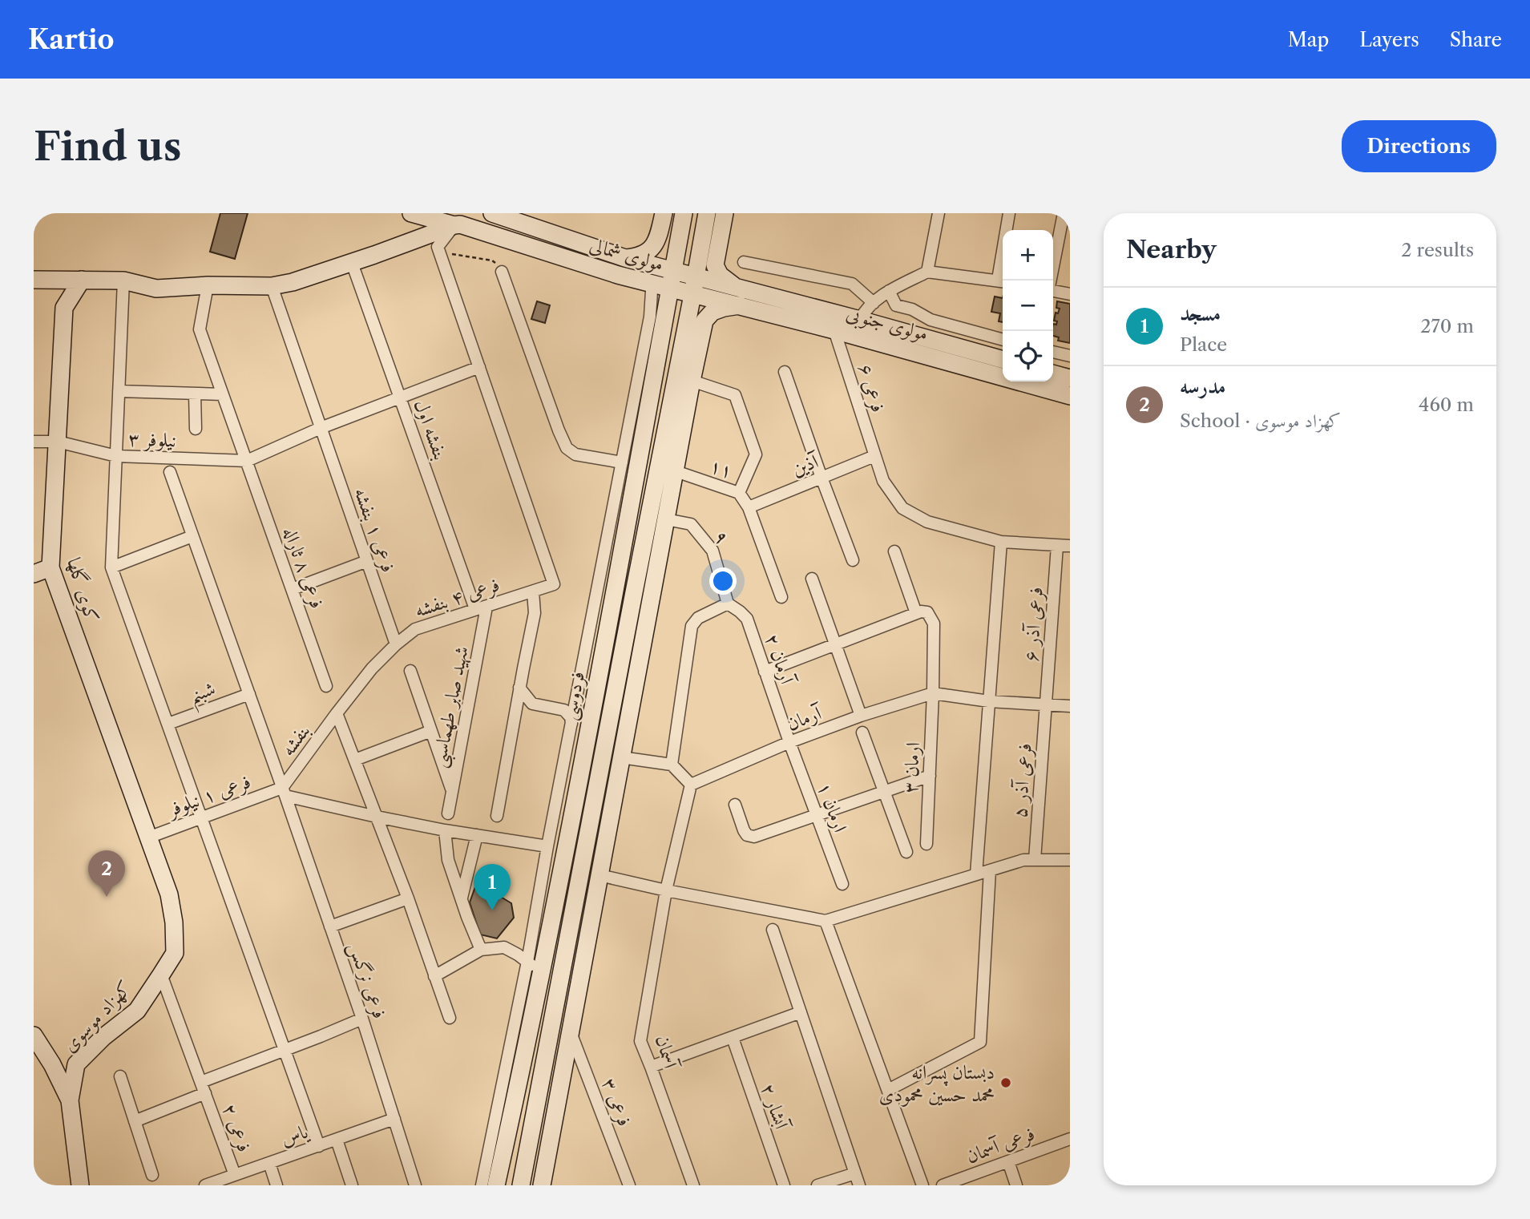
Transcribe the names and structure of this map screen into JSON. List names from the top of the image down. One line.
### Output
{"streets":{"street":["مولوی شمالی","مولوی جنوبی","فرعی ۶","بنفشه اول","نیلوفر ۳","آذین","۱۱","فرعی ۱ بنفشه","۹","فرعی ۸ ثاراله","کوی گلها","فرعی ۴ بنفشه","فرعی آذر ۶","آرمان ۲","شبنم","فردوسی","شهید صابر طهماسبی","آرمان","بنفشه","ارمان ۳","فرعی آذر ۵","فرعی ۱ نیلوفر","ارمان ۱","فرعی نرگس","کهزاد موسوی","آسمان","فرعی ۳","آبشار ۲","فرعی ۲","یاس","فرعی آسمان"]},"crossings":[["مولوی شمالی","مولوی جنوبی"],["مولوی شمالی","فردوسی"],["مولوی جنوبی","فرعی ۶"],["مولوی جنوبی","فردوسی"],["فرعی ۶","آذین"],["فرعی ۶","فرعی آذر ۶"],["بنفشه اول","فرعی ۴ بنفشه"],["بنفشه اول","شهید صابر طهماسبی"],["نیلوفر ۳","فرعی ۸ ثاراله"],["نیلوفر ۳","کوی گلها"],["آذین","۱۱"],["فرعی ۱ بنفشه","فرعی ۴ بنفشه"],["۹","آرمان ۲"],["کوی گلها","فرعی ۱ نیلوفر"],["کوی گلها","کهزاد موسوی"],["فرعی ۴ بنفشه","شهید صابر طهماسبی"],["فرعی ۴ بنفشه","بنفشه"],["فرعی آذر ۶","فرعی آذر ۵"],["آرمان ۲","آرمان"],["آرمان ۲","ارمان ۱"],["شبنم","فرعی نرگس"],["آرمان","ارمان ۳"],["آرمان","ارمان ۱"],["آرمان","آسمان"],["بنفشه","فرعی ۱ نیلوفر"],["بنفشه","فرعی نرگس"],["فرعی ۱ نیلوفر","فرعی نرگس"],["فرعی ۱ نیلوفر","کهزاد موسوی"],["فرعی نرگس","یاس"],["کهزاد موسوی","فرعی ۲"],["فرعی ۲","یاس"]],"places":["دبستان پسرانه محمد حسین محمودی"],"page":{"header":"Kartio","nav":["Map","Layers","Share"],"buttons":"Directions","title":"Find us","heading":["Nearby","2 results"],"map_buttons":["+","−"],"list":[{"mark":"1","name":"مسجد","note":"Place","value":"270 m"},{"mark":"2","name":"مدرسه","note":"School · کهزاد موسوی","value":"460 m"}],"pins":["2","1"]}}
